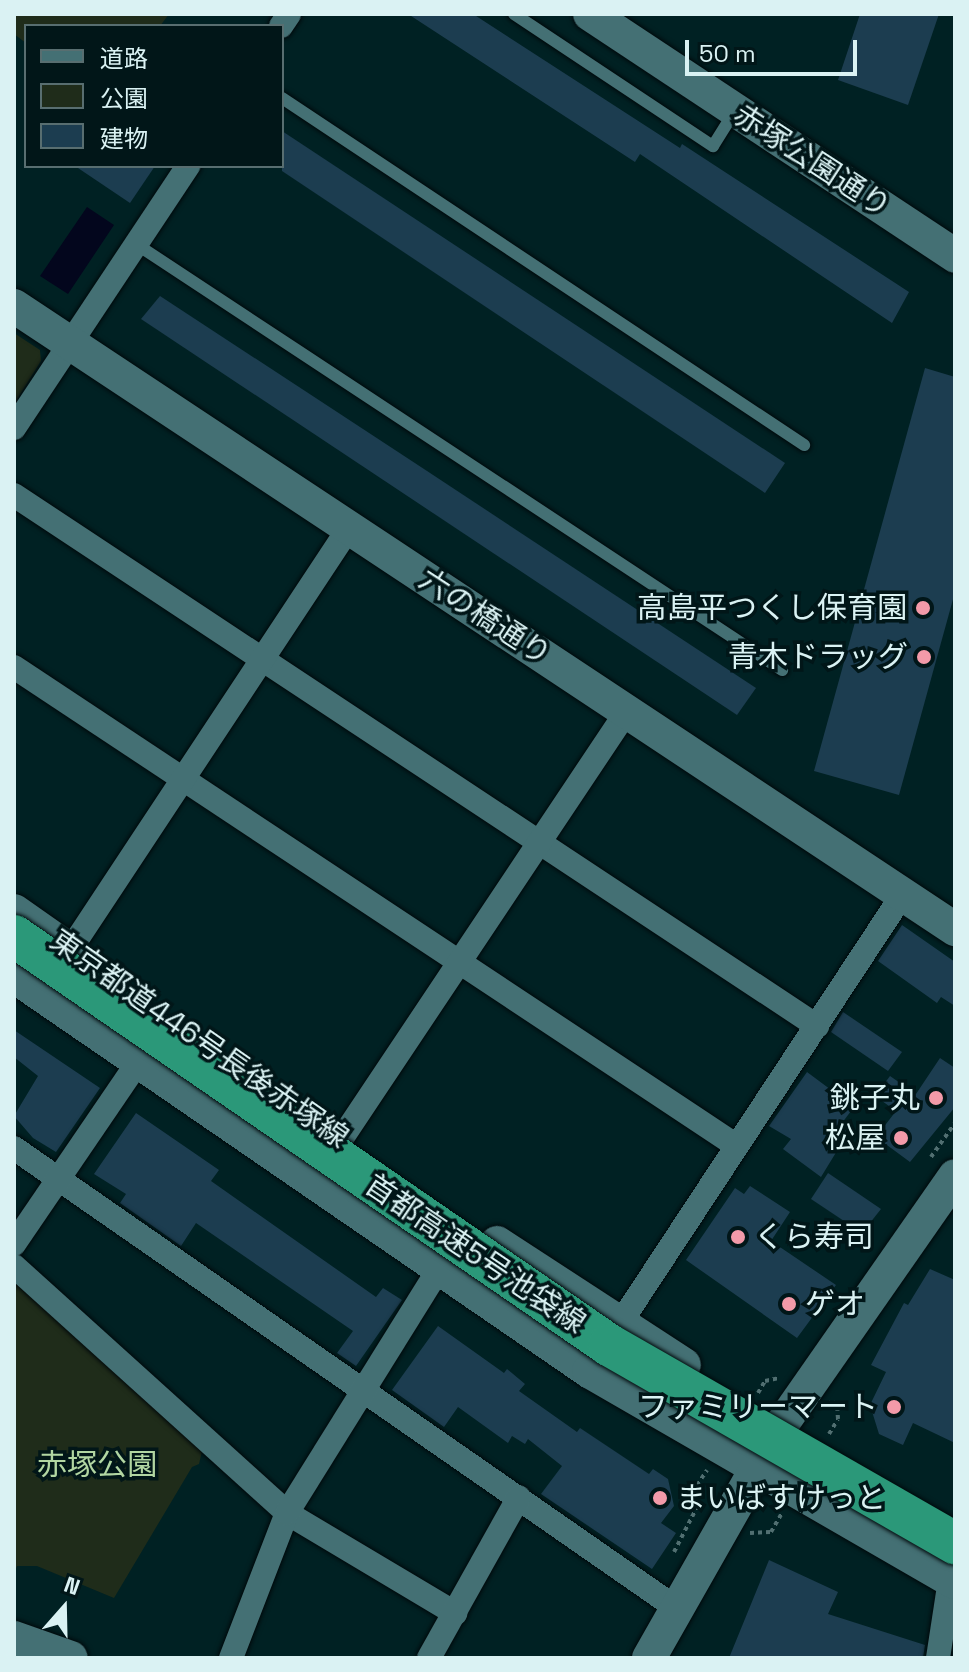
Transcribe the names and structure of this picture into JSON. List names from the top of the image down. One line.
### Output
{"streets":{"highway":["首都高速5号池袋線"],"main road":["赤塚公園通り","六の橋通り","東京都道446号長後赤塚線"]},"crossings":[["東京都道446号長後赤塚線","首都高速5号池袋線"]],"parks":["赤塚公園"],"places":["高島平つくし保育園","青木ドラッグ","銚子丸","松屋","くら寿司","ゲオ","ファミリーマート","まいばすけっと"],"legend":["道路","公園","建物"],"scale_bar":"50 m","north":"top"}
